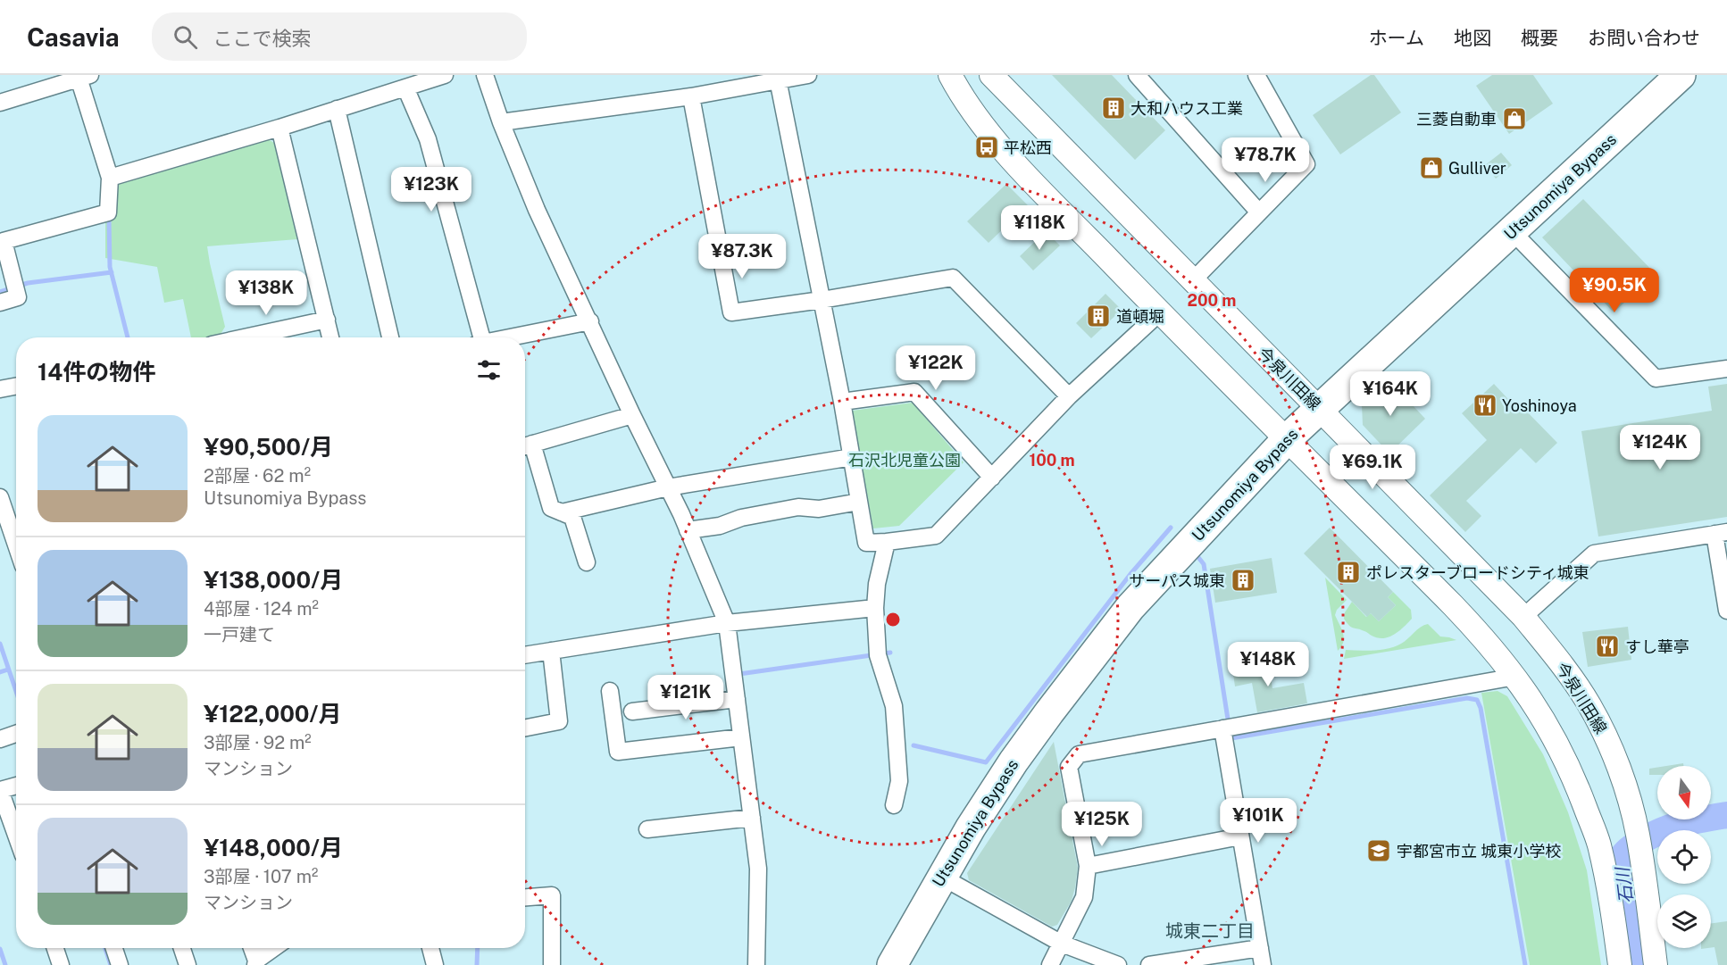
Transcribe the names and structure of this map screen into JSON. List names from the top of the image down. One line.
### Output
{"streets":{"highway":["Utsunomiya Bypass"],"street":["今泉川田線"]},"crossings":[["Utsunomiya Bypass","今泉川田線"]],"districts":["城東二丁目"],"water":["石川"],"parks":["石沢北児童公園"],"places":{"building":["大和ハウス工業","道頓堀","ポレスターブロードシティ城東","サーパス城東"],"shop":["三菱自動車","Gulliver"],"bus stop":["平松西"],"restaurant":["Yoshinoya","すし華亭"],"school or university":["宇都宮市立 城東小学校"]},"north":"bottom","page":{"header":"Casavia","search":"ここで検索","nav":["ホーム","地図","概要","お問い合わせ"],"price":["¥78.7K","¥123K","¥118K","¥87.3K","¥90.5K","¥138K","¥122K","¥164K","¥124K","¥69.1K","¥148K","¥121K","¥101K","¥125K"],"heading":"14件の物件","list":[{"name":"¥90,500/月","note":"2部屋 · 62 m² · Utsunomiya Bypass"},{"name":"¥138,000/月","note":"4部屋 · 124 m² · 一戸建て"},{"name":"¥122,000/月","note":"3部屋 · 92 m² · マンション"},{"name":"¥148,000/月","note":"3部屋 · 107 m² · マンション"}]},"rings":["200 m","100 m"]}
